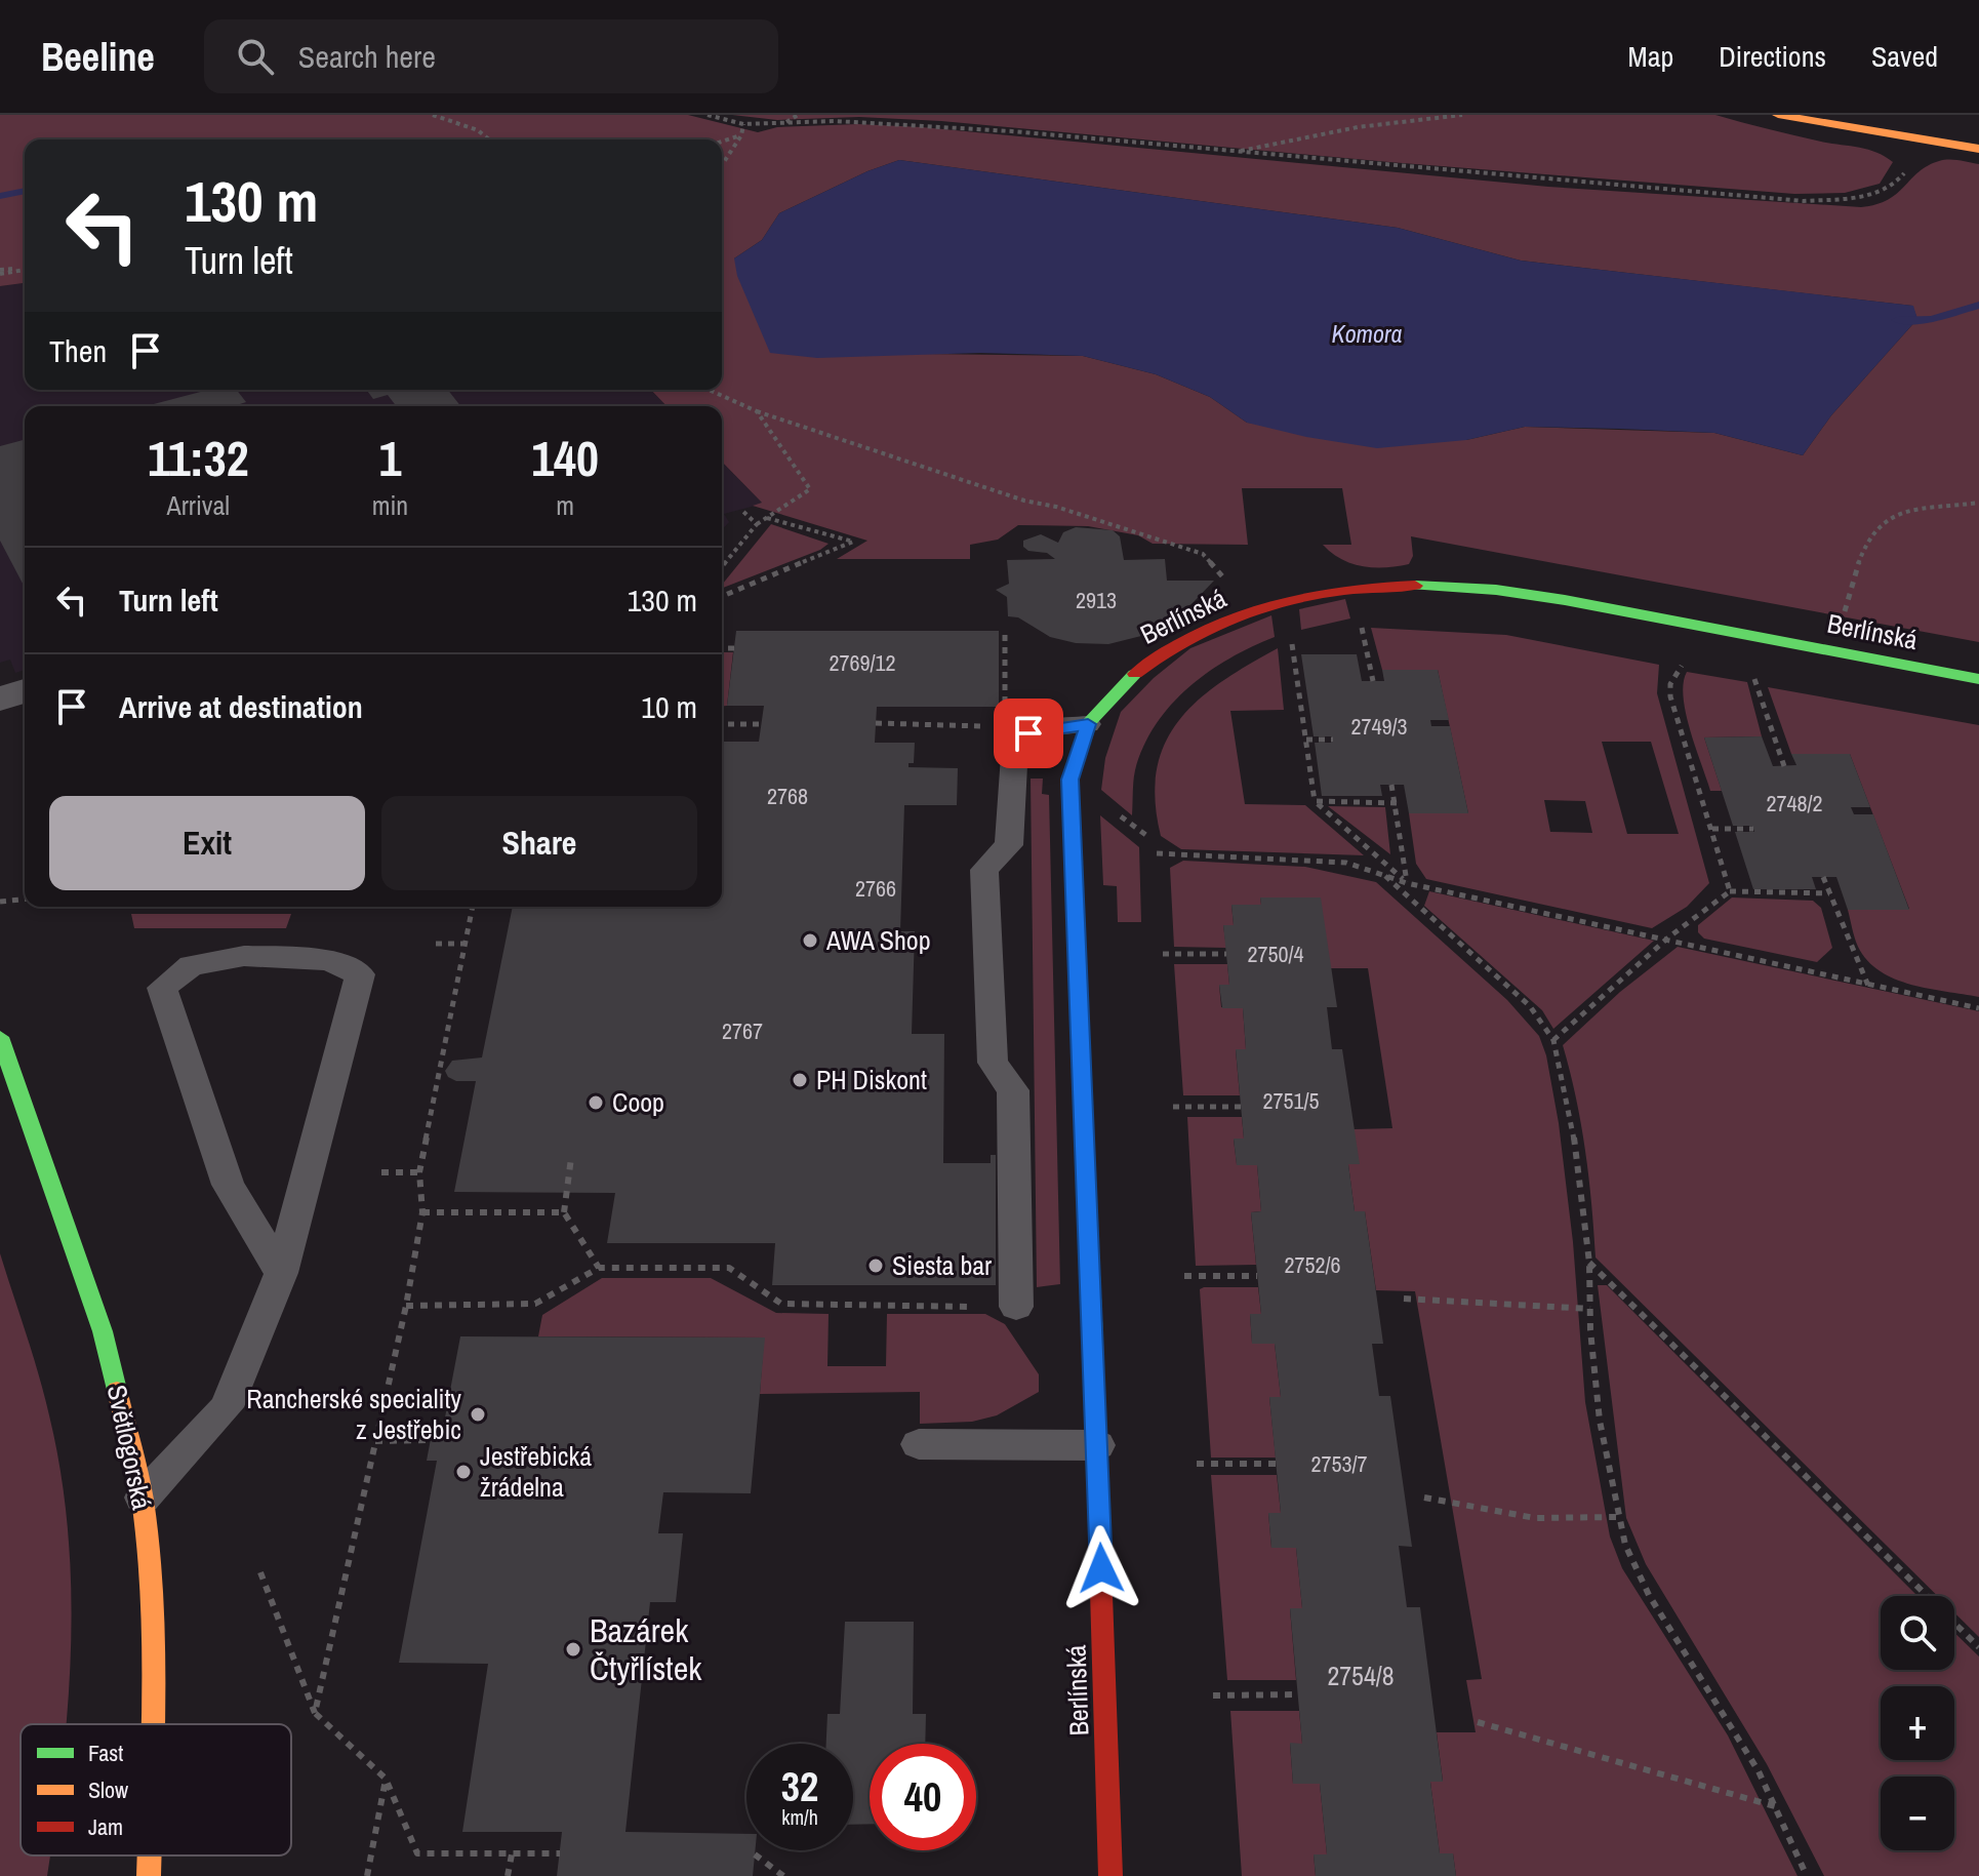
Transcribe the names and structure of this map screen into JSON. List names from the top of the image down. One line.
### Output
{"streets":{"street":["Berlínská","Světlogorská"]},"water":["Komora"],"places":["AWA Shop","PH Diskont","Coop","Siesta bar","Rancherské speciality z Jestřebic","Jestřebická žrádelna","Bazárek Čtyřlístek"],"house_numbers":["2913","2769/12","2749/3","2768","2748/2","2766","2750/4","2767","2751/5","2752/6","2753/7","2754/8"],"legend":["Fast","Slow","Jam"],"page":{"header":"Beeline","search":"Search here","nav":["Map","Directions","Saved"],"turn":["130 m","Turn left"],"then":"Then","eta":["11:32","Arrival","1","min","140","m"],"list":[{"name":"Turn left","value":"130 m"},{"name":"Arrive at destination","value":"10 m"}],"buttons":["Exit","Share"],"map_buttons":["+","−"],"speed":"32 km/h","limit":"40"}}
